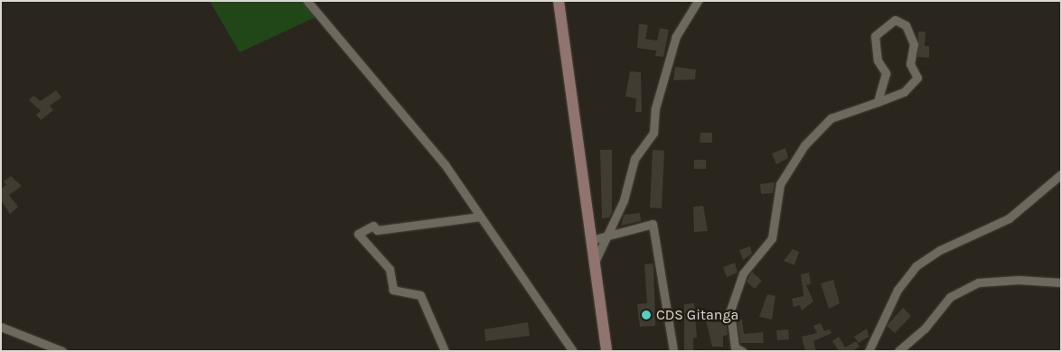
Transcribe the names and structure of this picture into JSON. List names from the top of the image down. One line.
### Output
{"places":["CDS Gitanga"]}
